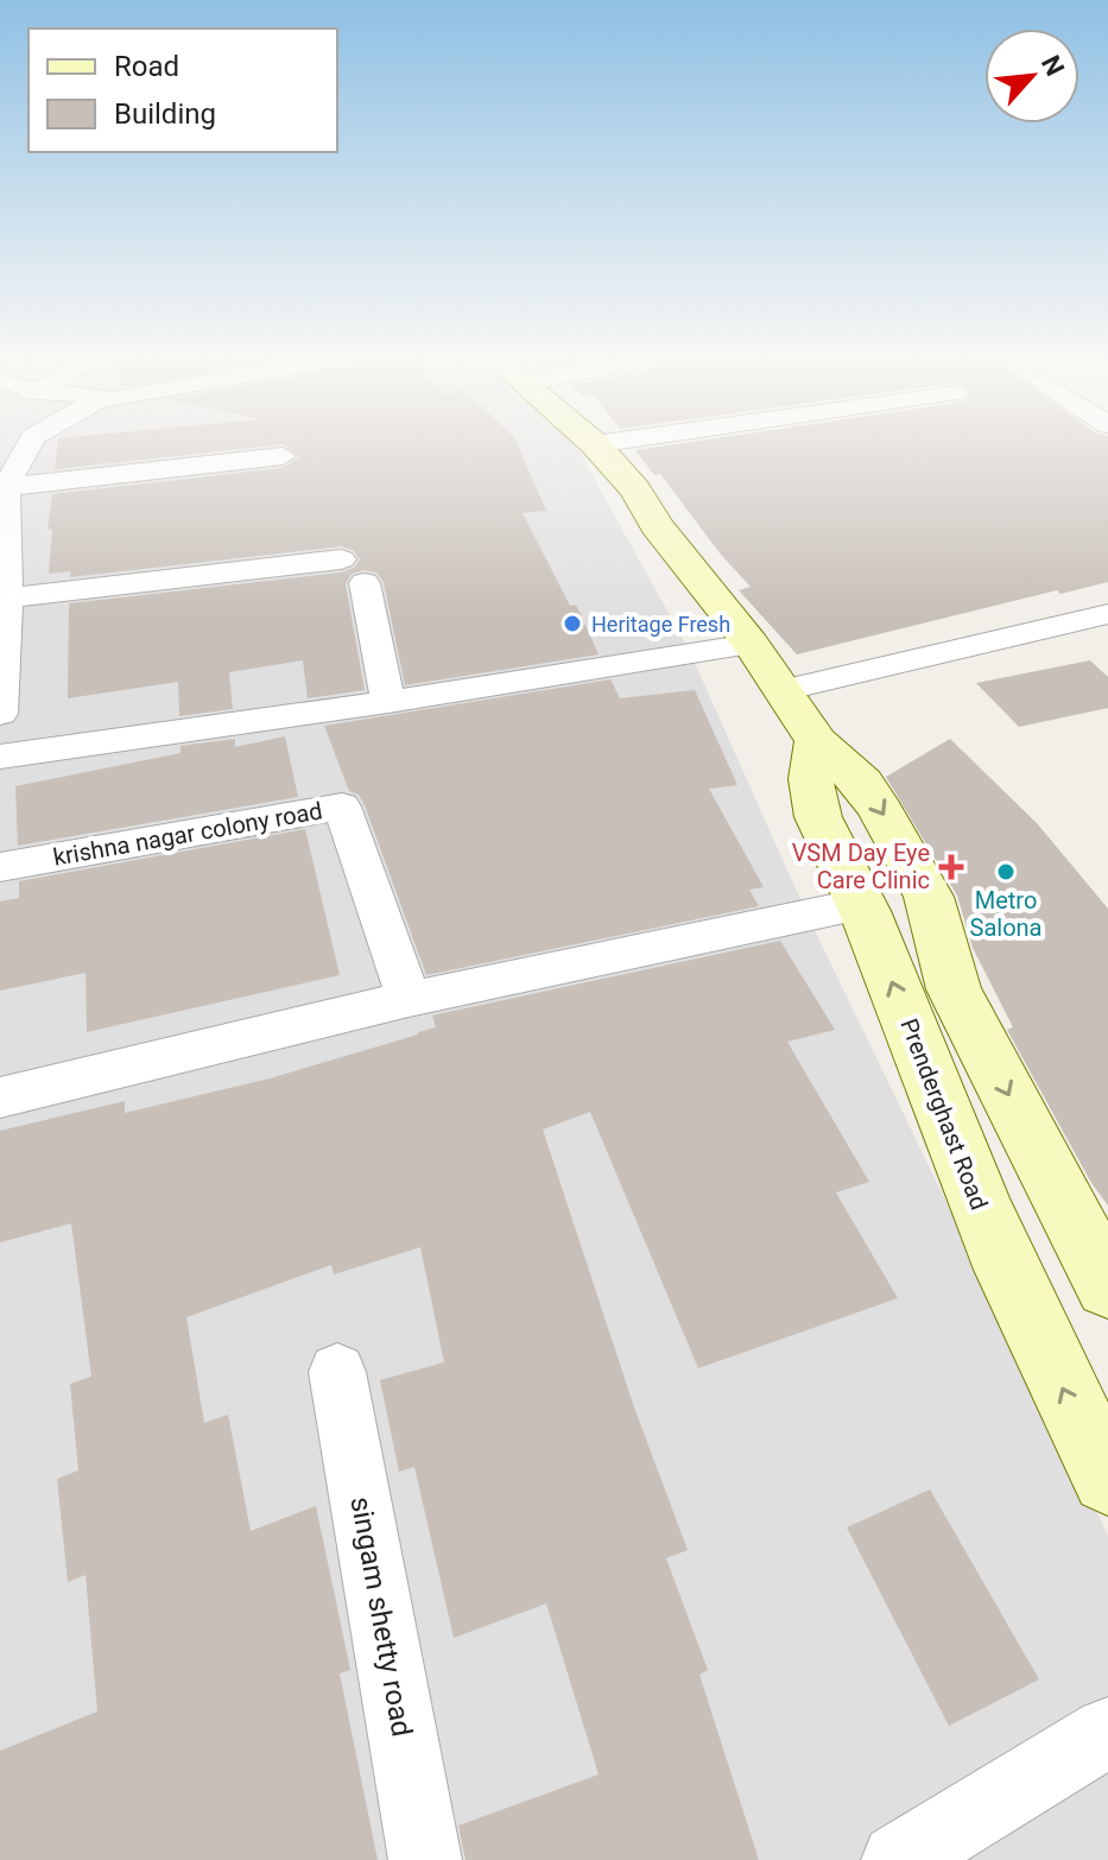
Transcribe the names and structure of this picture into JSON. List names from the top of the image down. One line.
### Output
{"streets":{"street":["krishna nagar colony road","Prenderghast Road","singam shetty road"]},"places":{"other":["Heritage Fresh","Metro Salona"],"health":["VSM Day Eye Care Clinic"]},"legend":["Road","Building"],"north":"top right"}
